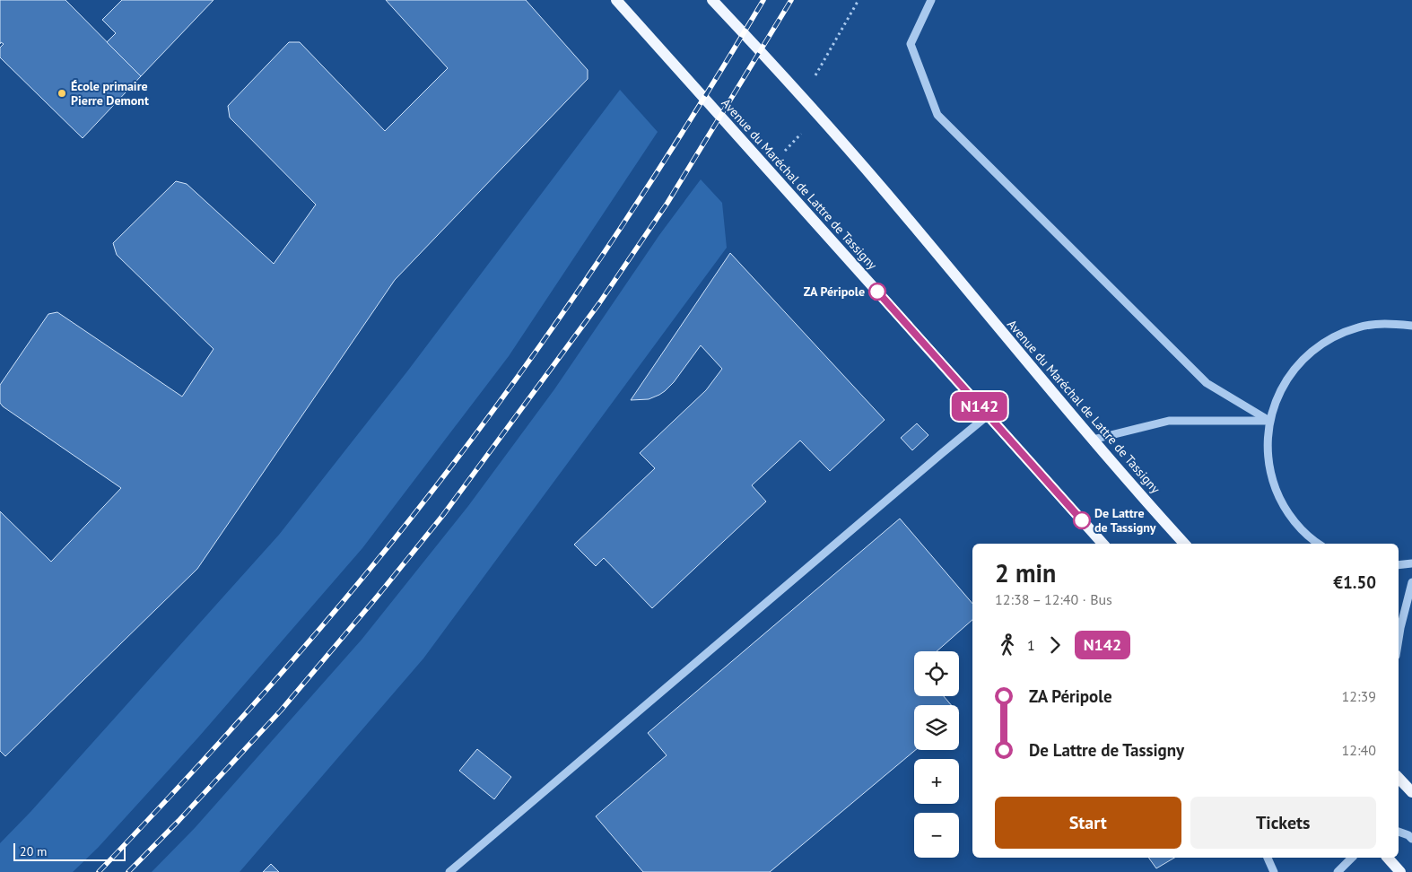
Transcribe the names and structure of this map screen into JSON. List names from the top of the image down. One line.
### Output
{"streets":{"main road":["Avenue du Maréchal de Lattre de Tassigny"]},"places":["École primaire Pierre Demont","ZA Péripole","De Lattre de Tassigny"],"lines":["bus line N142"],"scale_bar":"20 m","page":{"on_map":"N142","heading":["2 min","12:38 – 12:40 · Bus","€1.50"],"legs":["1","N142"],"map_buttons":["+","−"],"list":[{"name":"ZA Péripole","value":"12:39"},{"name":"De Lattre de Tassigny","value":"12:40"}],"buttons":["Start","Tickets"],"scale":"20 m"}}
